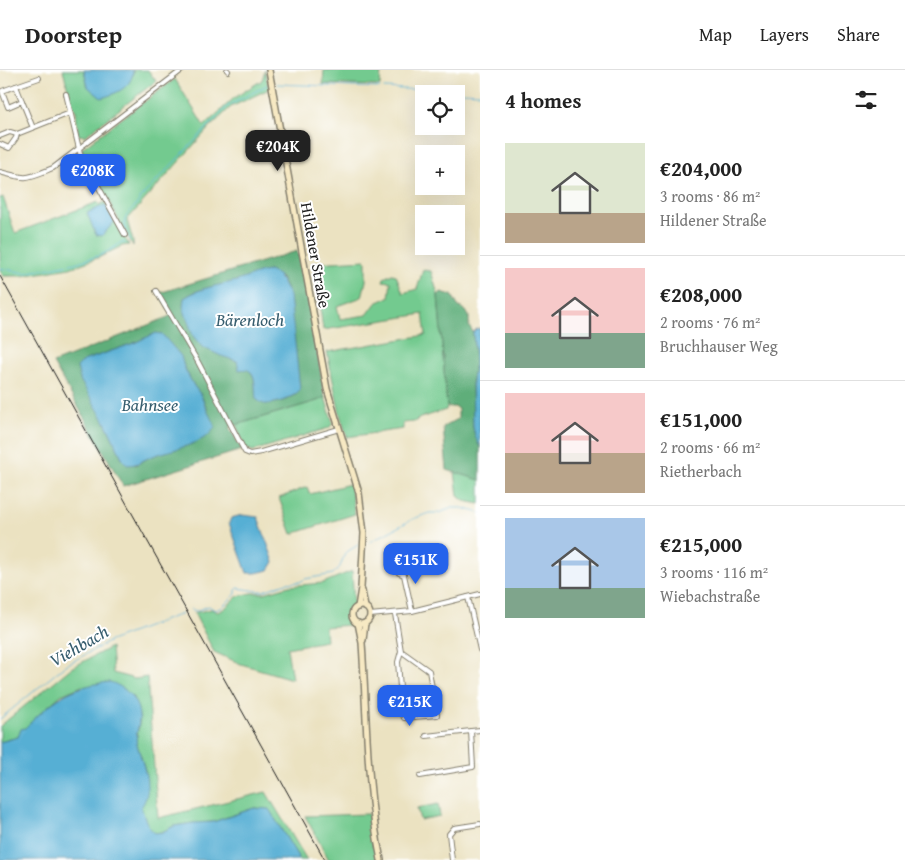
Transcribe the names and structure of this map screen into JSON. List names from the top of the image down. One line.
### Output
{"streets":{"main road":["Hildener Straße"]},"water":["Bärenloch","Bahnsee","Viehbach"],"page":{"header":"Doorstep","nav":["Map","Layers","Share"],"heading":"4 homes","map_buttons":["+","−"],"price":["€204K","€208K","€151K","€215K"],"list":[{"name":"€204,000","note":"3 rooms · 86 m² · Hildener Straße"},{"name":"€208,000","note":"2 rooms · 76 m² · Bruchhauser Weg"},{"name":"€151,000","note":"2 rooms · 66 m² · Rietherbach"},{"name":"€215,000","note":"3 rooms · 116 m² · Wiebachstraße"}]}}
